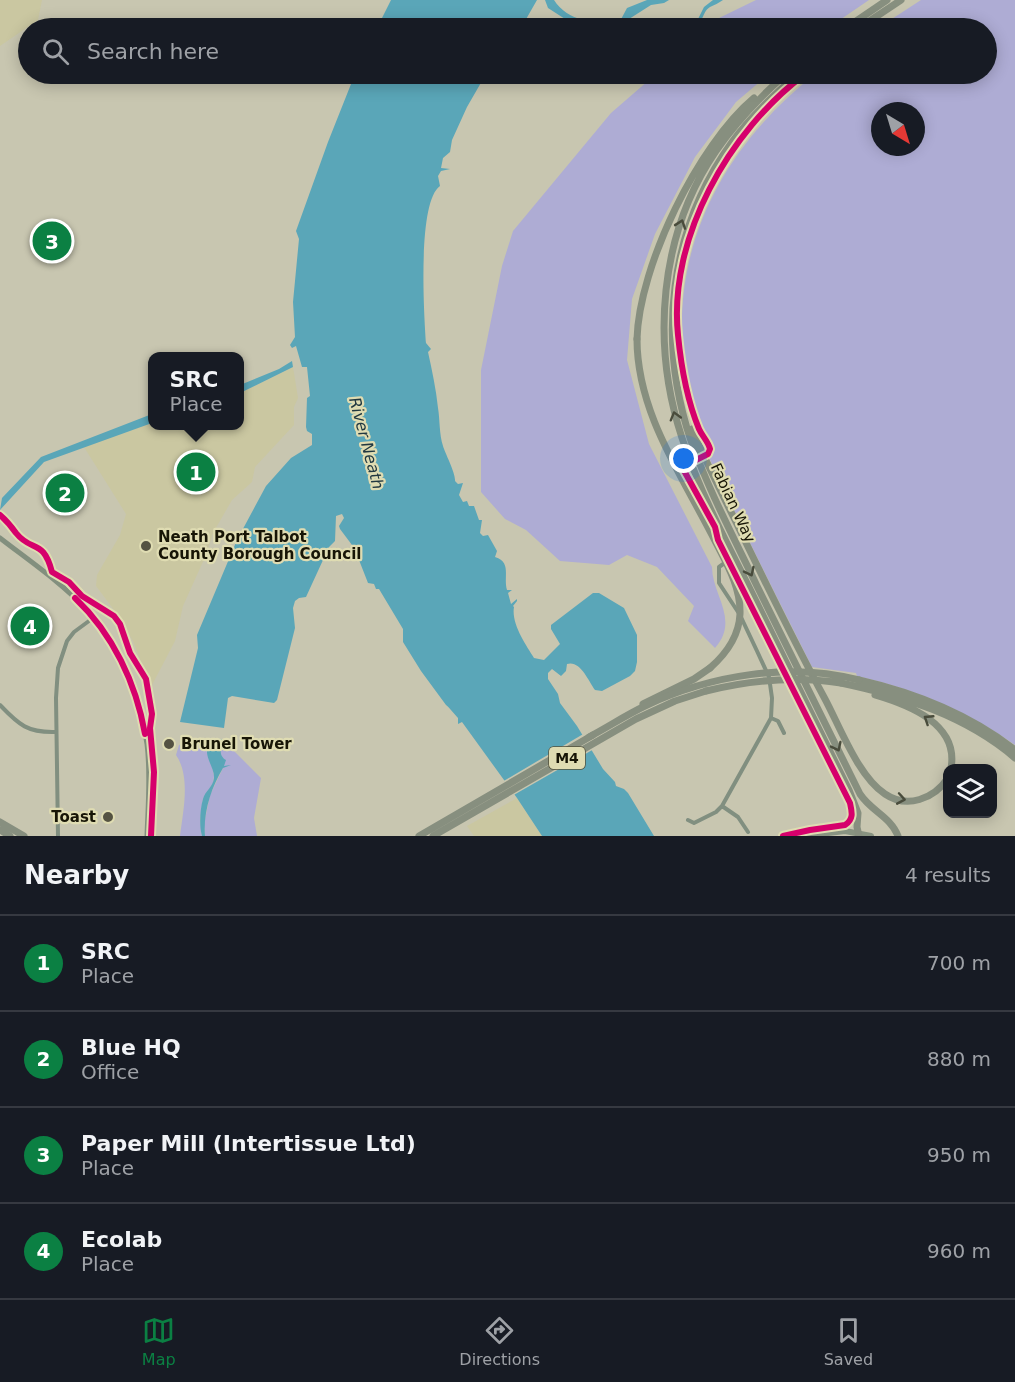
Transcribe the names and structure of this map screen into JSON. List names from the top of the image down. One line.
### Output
{"streets":{"highway":["Fabian Way","M4"]},"water":["River Neath"],"places":["Neath Port Talbot County Borough Council","Brunel Tower","Toast"],"north":"bottom right","page":{"search":"Search here","pins":["3","1","2","4"],"popup":["SRC","Place"],"heading":["Nearby","4 results"],"list":[{"mark":"1","name":"SRC","note":"Place","value":"700 m"},{"mark":"2","name":"Blue HQ","note":"Office","value":"880 m"},{"mark":"3","name":"Paper Mill (Intertissue Ltd)","note":"Place","value":"950 m"},{"mark":"4","name":"Ecolab","note":"Place","value":"960 m"}],"nav":["Map","Directions","Saved"]}}
